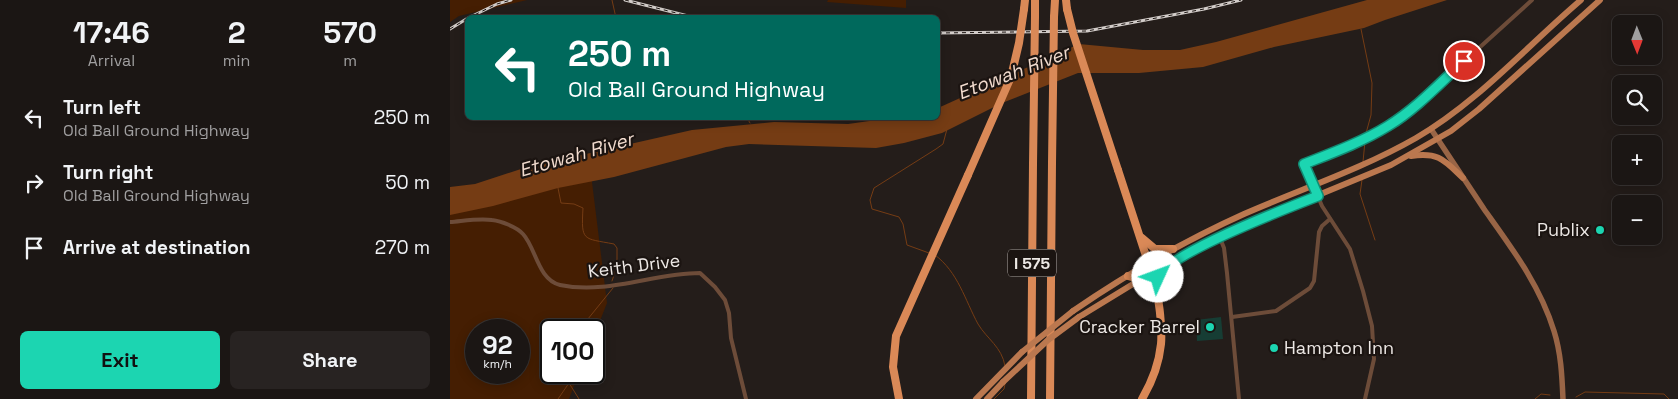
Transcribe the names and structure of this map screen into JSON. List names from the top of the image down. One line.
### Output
{"streets":{"highway":["I 575"],"street":["Keith Drive"]},"water":["Etowah River"],"places":["Publix","Cracker Barrel","Hampton Inn"],"north":"bottom","page":{"eta":["17:46","Arrival","2","min","570","m"],"map_buttons":["+","−"],"turn":["250 m","Old Ball Ground Highway"],"list":[{"name":"Turn left","note":"Old Ball Ground Highway","value":"250 m"},{"name":"Turn right","note":"Old Ball Ground Highway","value":"50 m"},{"name":"Arrive at destination","value":"270 m"}],"speed":"92 km/h","limit":"100","buttons":["Exit","Share"]}}
